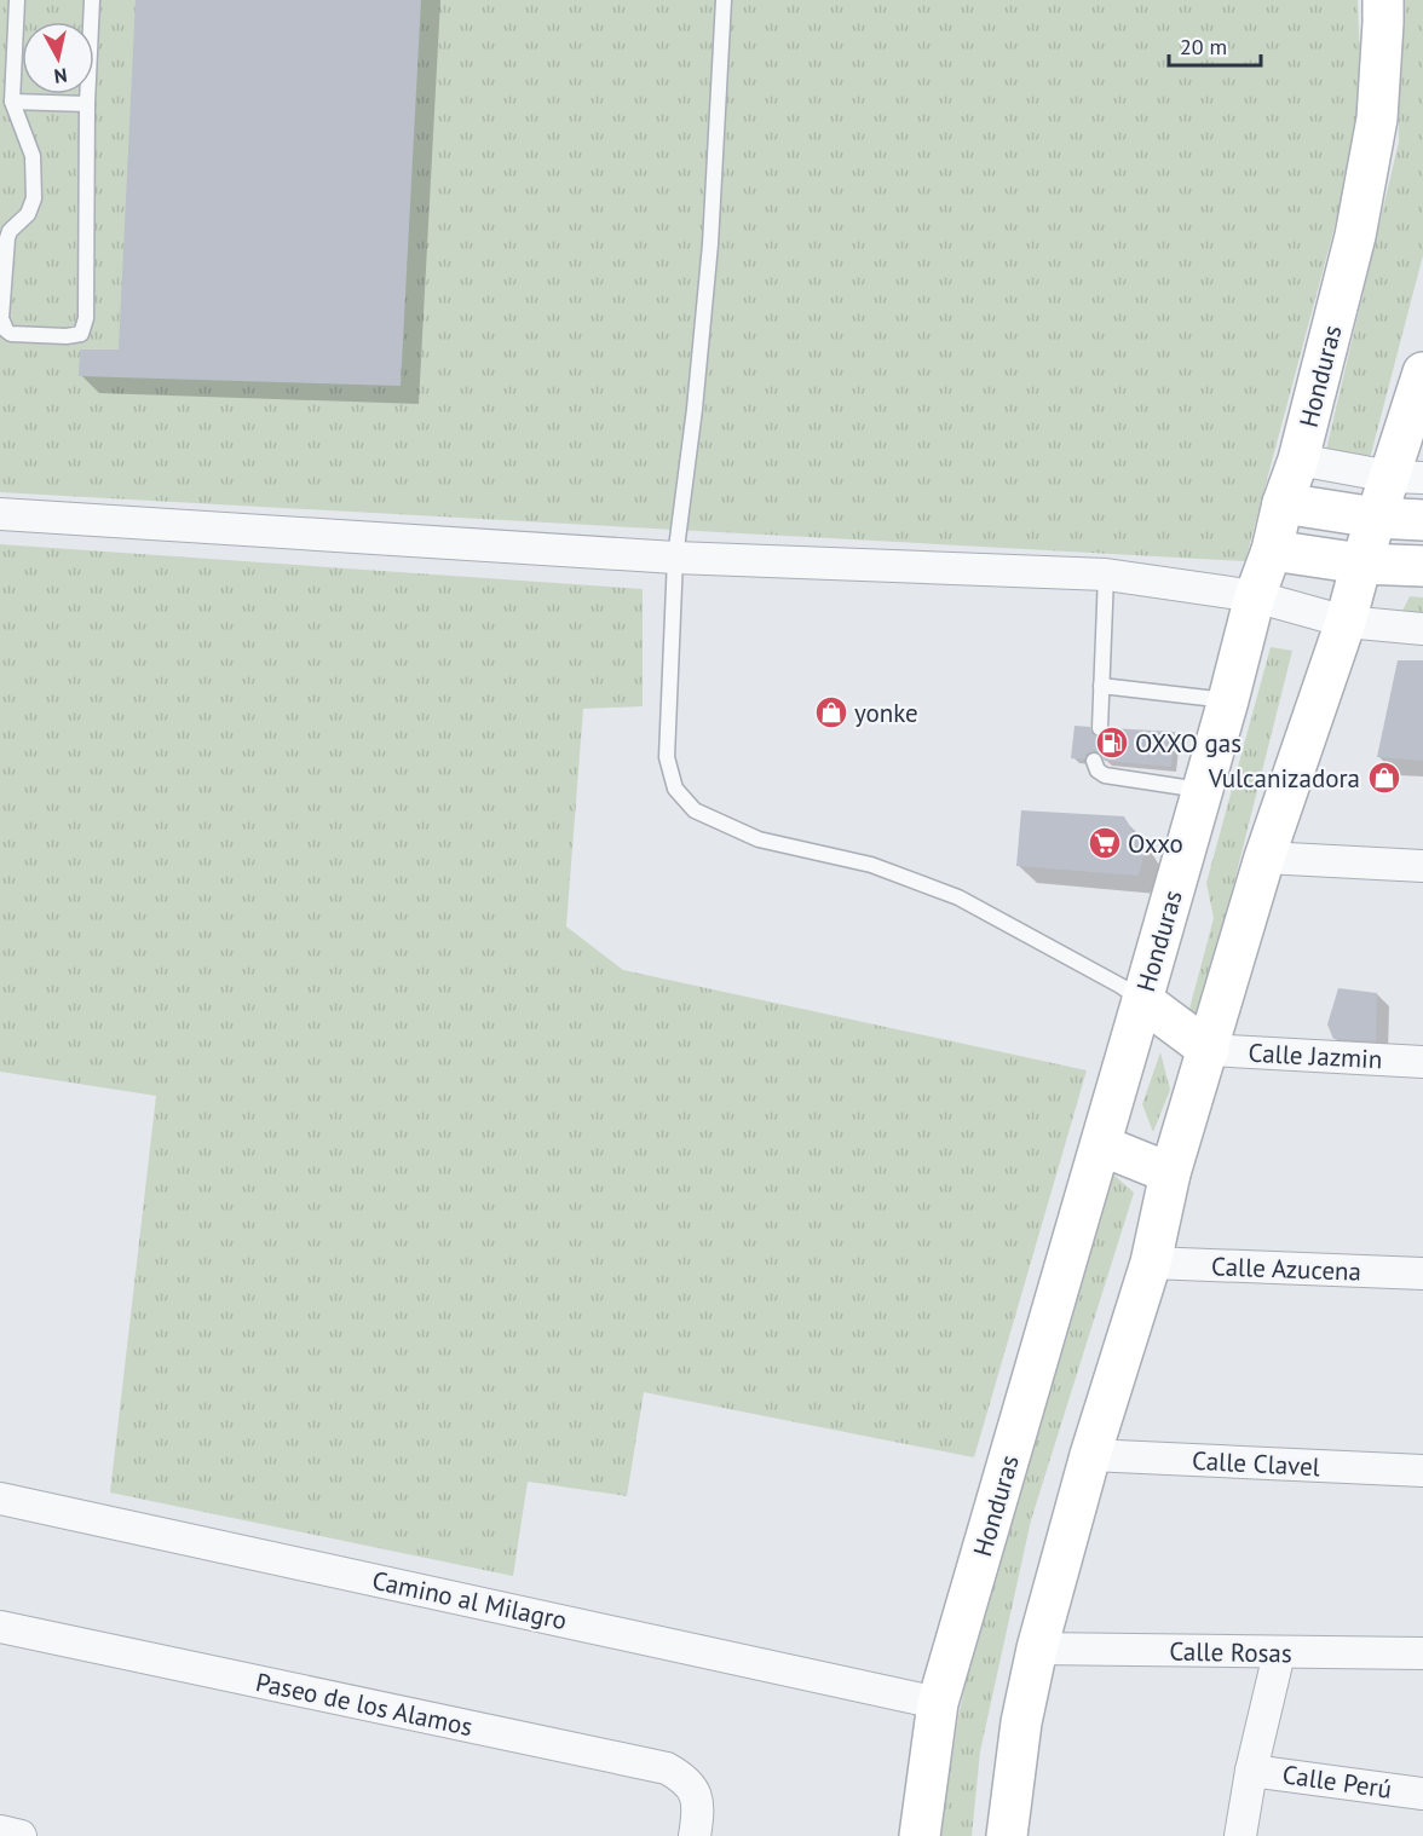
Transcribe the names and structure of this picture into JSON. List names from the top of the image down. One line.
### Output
{"streets":{"street":["Honduras","Calle Jazmin","Calle Azucena","Calle Clavel","Camino al Milagro","Calle Rosas","Paseo de los Alamos","Calle Perú"]},"crossings":[["Honduras","Camino al Milagro"]],"places":{"shop":["yonke","Vulcanizadora"],"fuel station":["OXXO gas"],"supermarket":["Oxxo"]},"scale_bar":"20 m","north":"bottom"}
